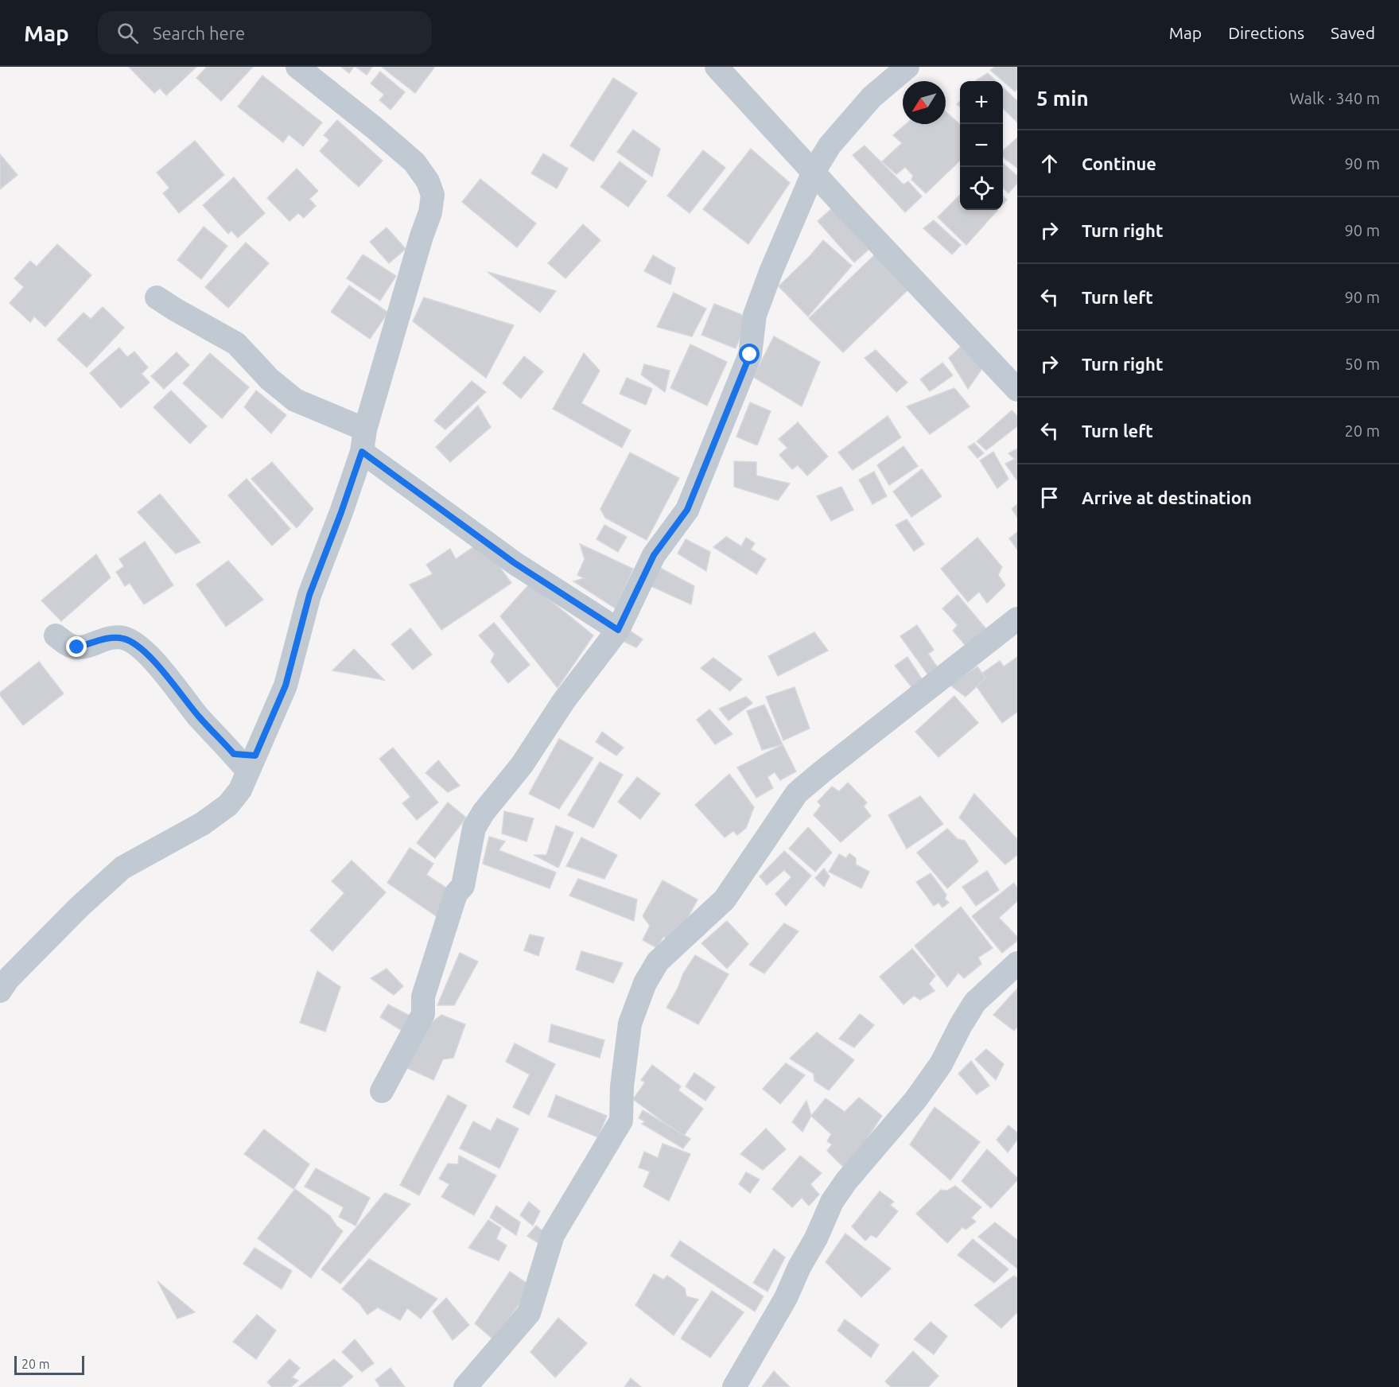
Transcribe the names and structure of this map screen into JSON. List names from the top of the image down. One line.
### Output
{"scale_bar":"20 m","north":"bottom left","page":{"header":"Map","search":"Search here","nav":["Map","Directions","Saved"],"heading":["5 min","Walk · 340 m"],"map_buttons":["+","−"],"list":[["Continue","90 m"],["Turn right","90 m"],["Turn left","90 m"],["Turn right","50 m"],["Turn left","20 m"],"Arrive at destination"],"scale":"20 m"}}
